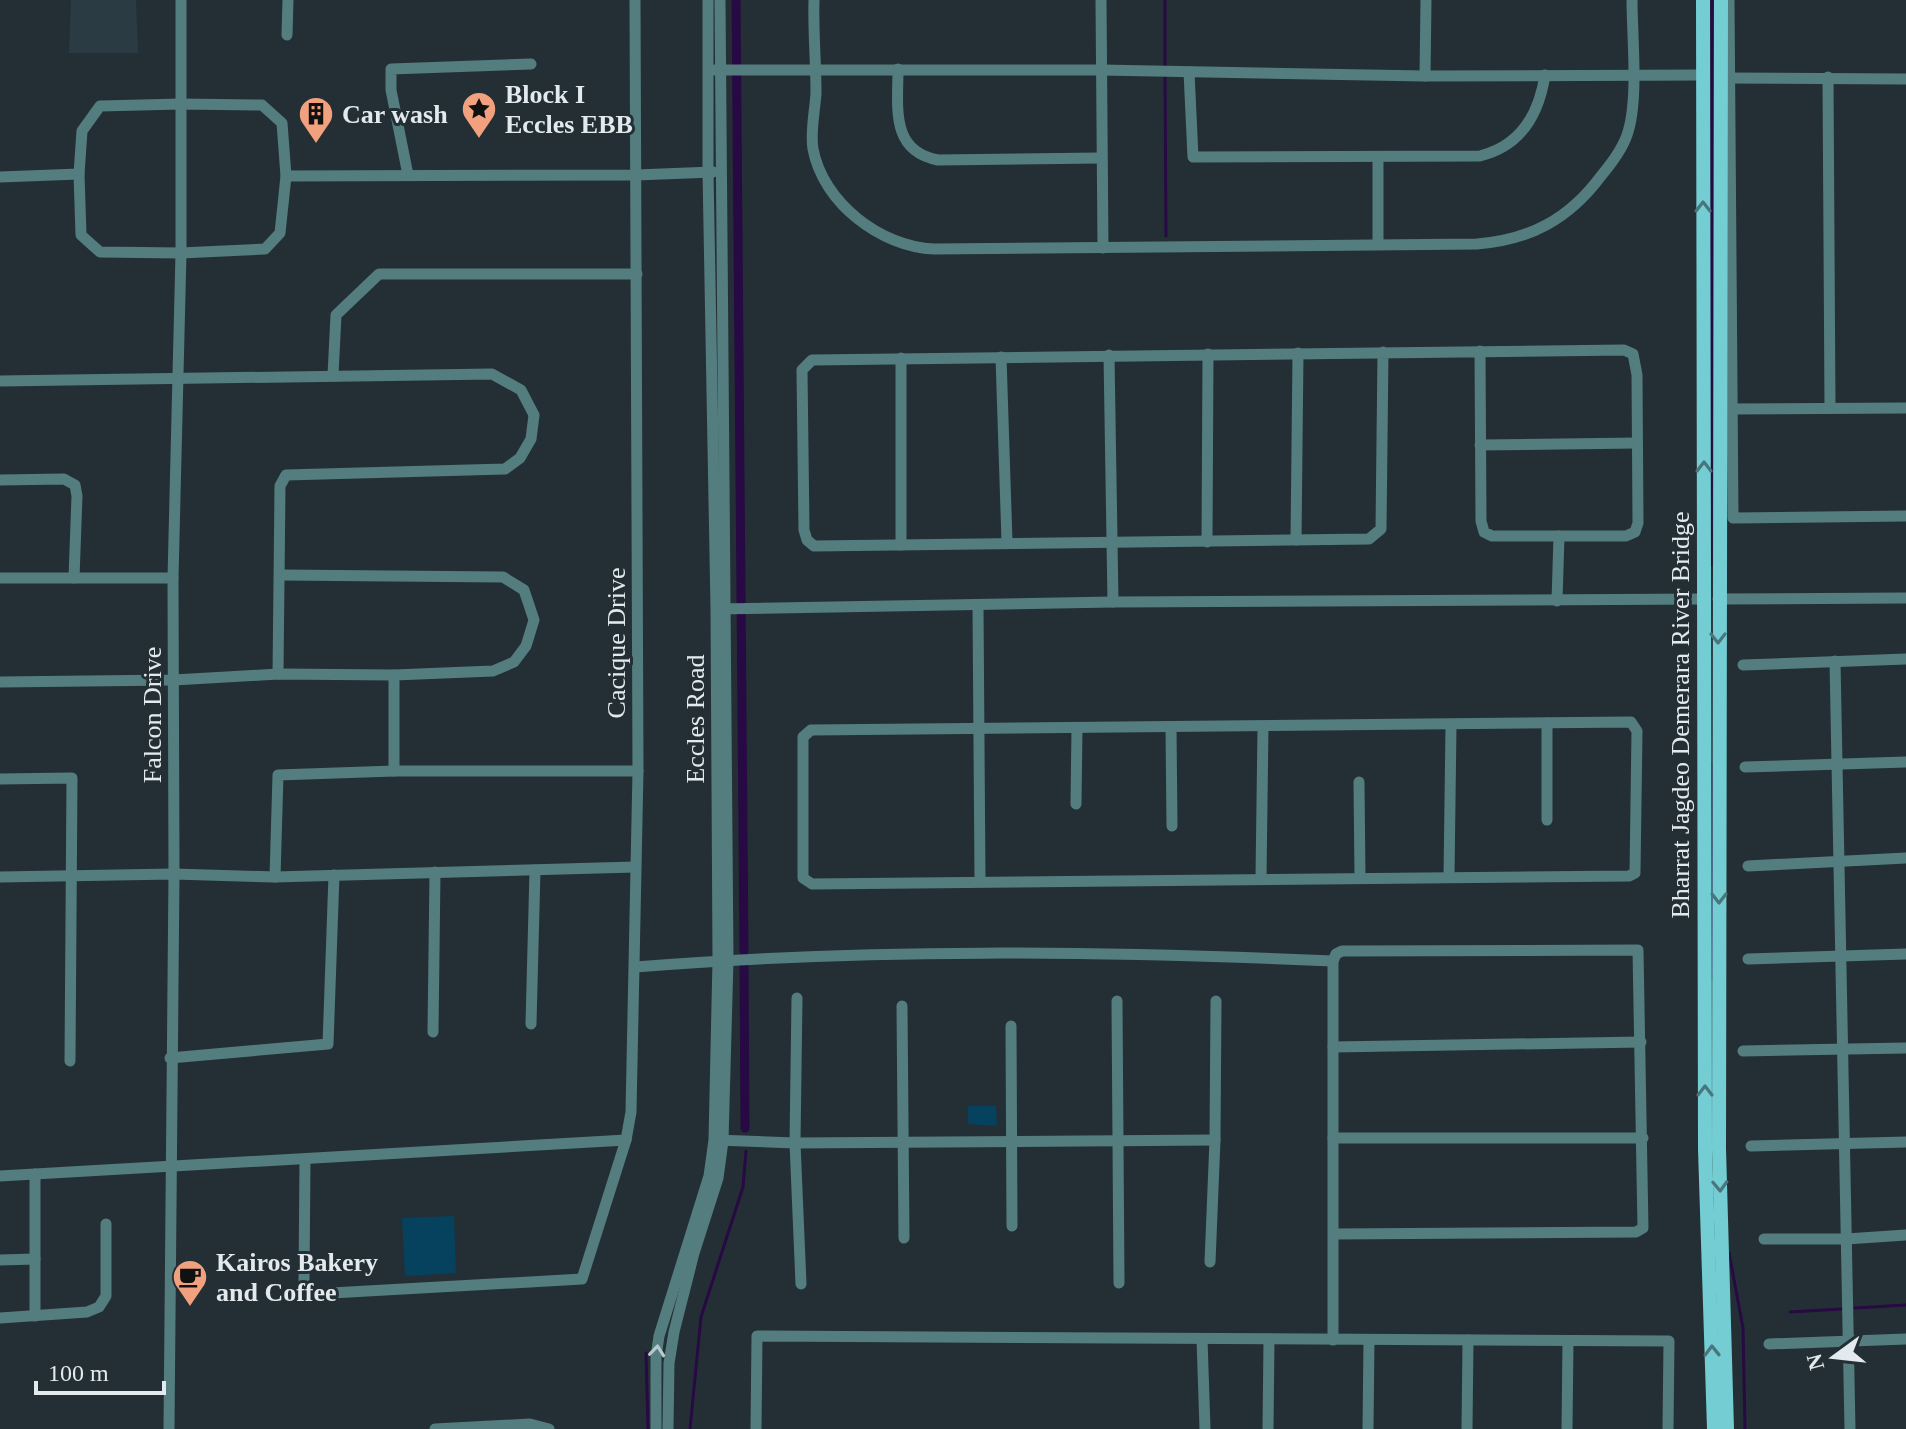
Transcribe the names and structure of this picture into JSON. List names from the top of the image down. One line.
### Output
{"streets":{"main road":["Bharrat Jagdeo Demerara River Bridge"],"street":["Cacique Drive","Falcon Drive","Eccles Road"]},"places":{"place":["Block I Eccles EBB"],"building":["Car wash"],"cafe":["Kairos Bakery and Coffee"]},"scale_bar":"100 m","north":"left"}
